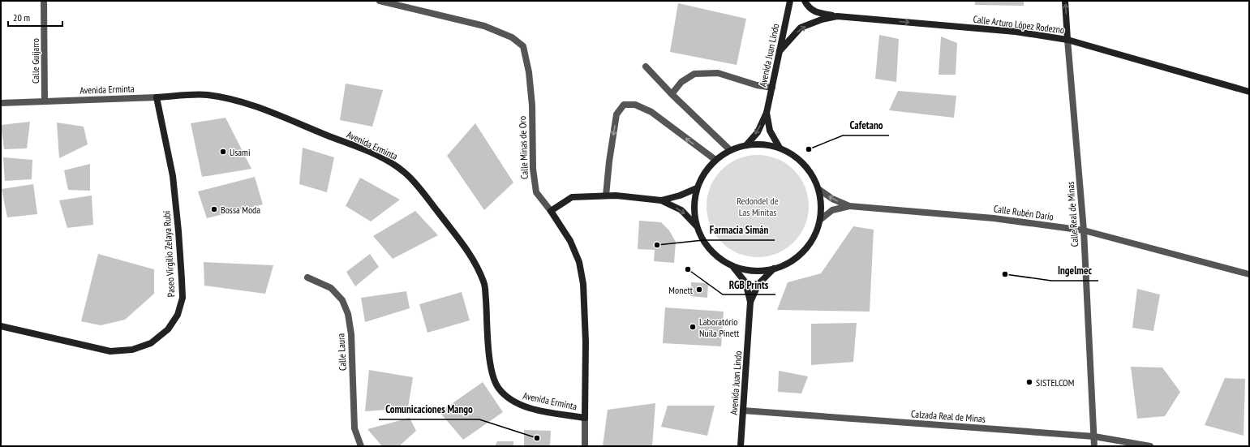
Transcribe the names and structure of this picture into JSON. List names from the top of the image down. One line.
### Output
{"streets":{"street":["Calle Arturo López Rodezno","Avenida Juan Lindo","Calle Guijarro","Avenida Erminta","Calle Minas de Oro","Calle Rubén Darío","Calle Real de Minas","Paseo Virgilio Zelaya Rubí","Calle Laura","Calzada Real de Minas"]},"crossings":[["Calle Arturo López Rodezno","Avenida Juan Lindo"],["Calle Arturo López Rodezno","Calle Real de Minas"],["Avenida Juan Lindo","Calzada Real de Minas"],["Calle Guijarro","Avenida Erminta"],["Avenida Erminta","Calle Minas de Oro"],["Avenida Erminta","Paseo Virgilio Zelaya Rubí"],["Calle Rubén Darío","Calle Real de Minas"],["Calle Real de Minas","Calzada Real de Minas"]],"one_way":["Calle Arturo López Rodezno"],"parks":["Redondel de Las Minitas"],"places":["Cafetano","Usami","Bossa Moda","Farmacia Simán","RGB Prints","Ingelmec","Monett","Laboratório Nuila Pinett","SISTELCOM","Comunicaciones Mango"],"scale_bar":"20 m"}
